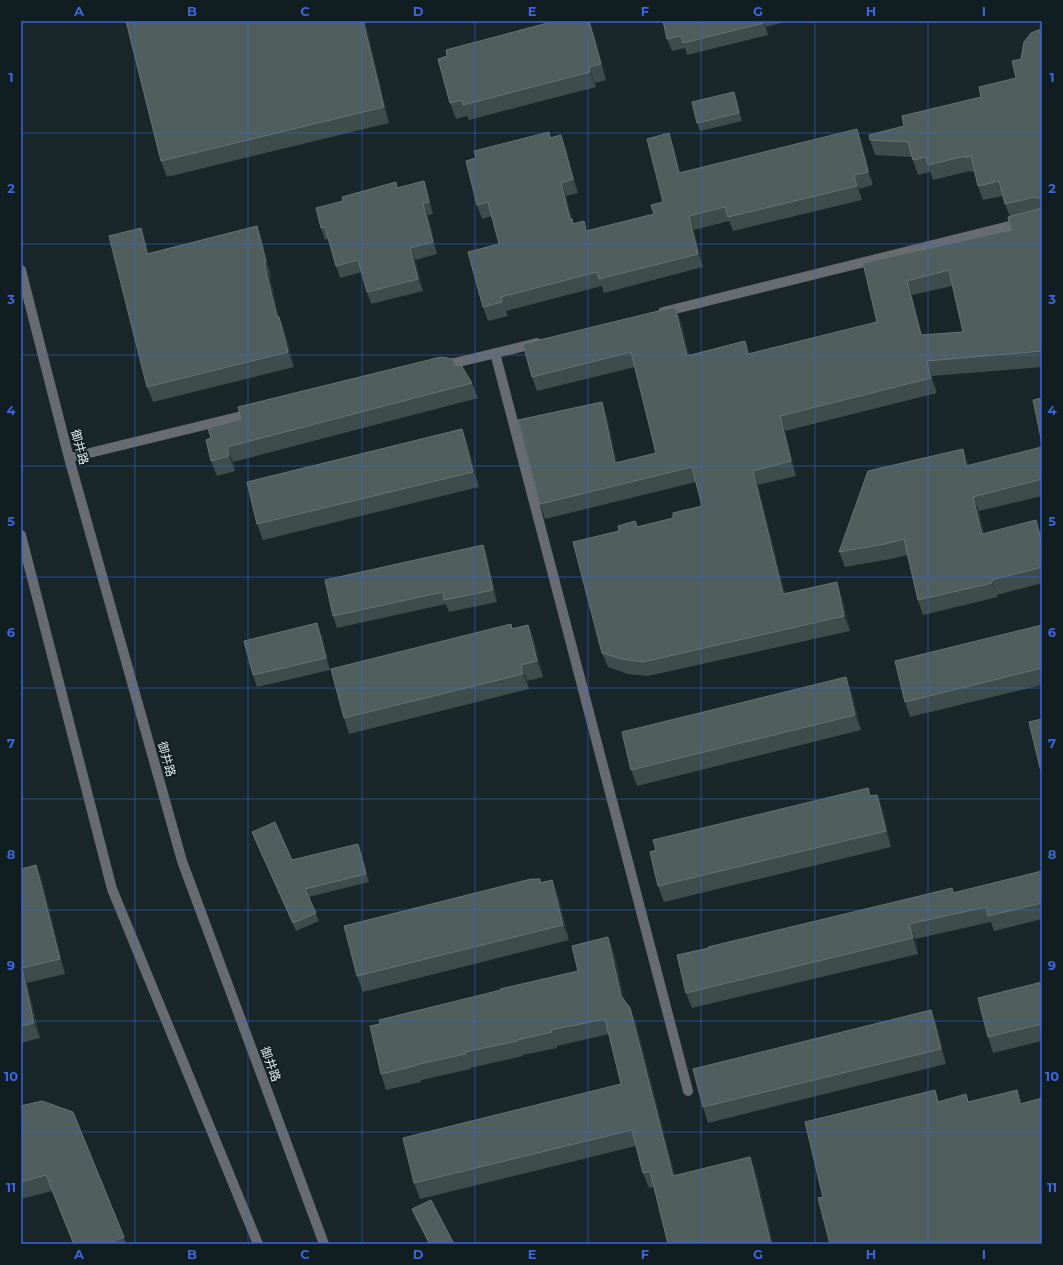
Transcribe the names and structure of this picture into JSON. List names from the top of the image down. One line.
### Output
{"streets":{"street":["御井路"]},"grid":{"columns":["A","B","C","D","E","F","G","H","I"],"rows":["1","2","3","4","5","6","7","8","9","10","11"]}}
